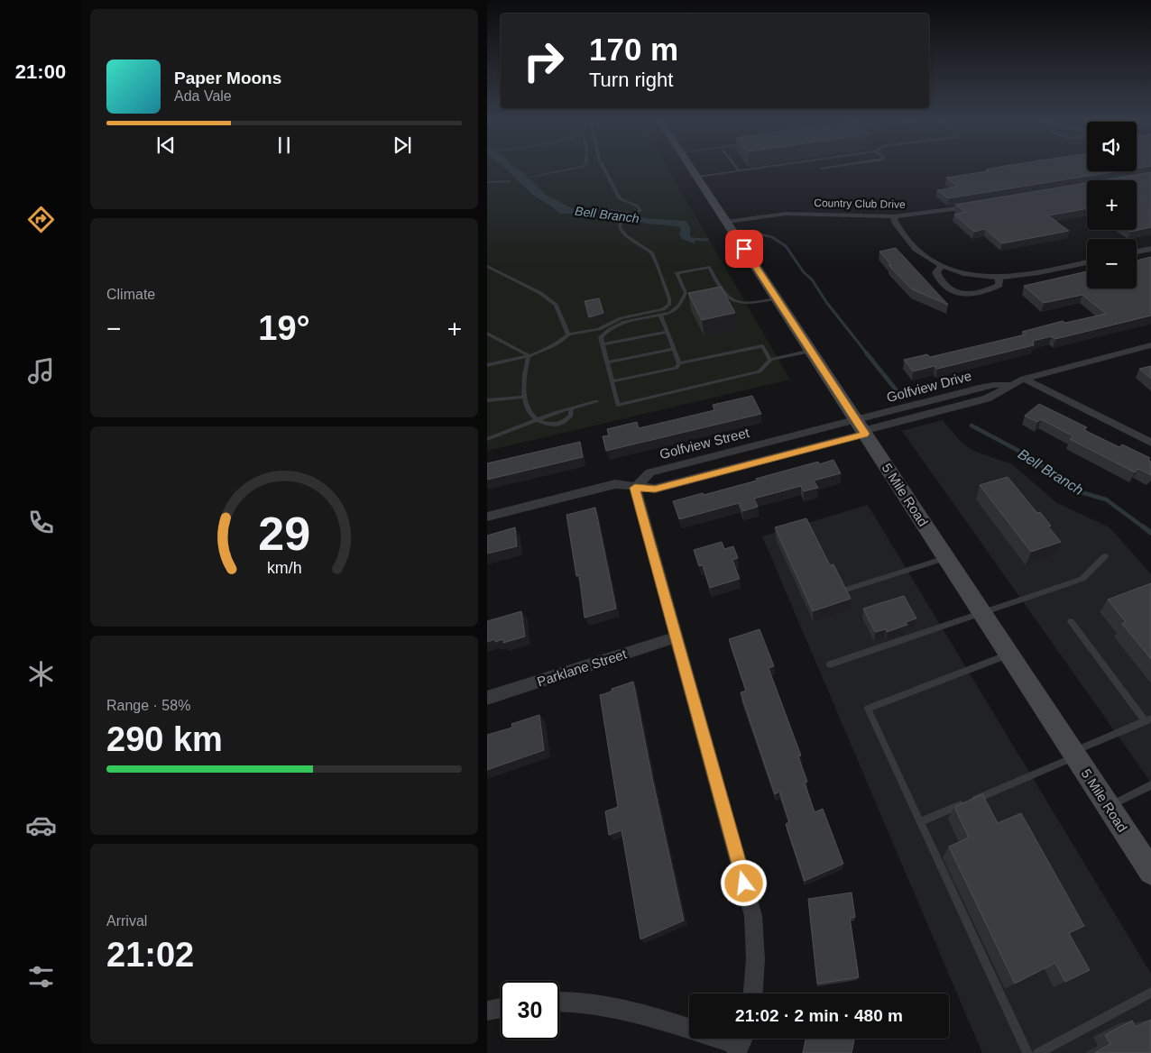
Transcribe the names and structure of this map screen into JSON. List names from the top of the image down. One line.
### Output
{"streets":{"main road":["5 Mile Road"],"street":["Country Club Drive","Golfview Drive","Golfview Street","Parklane Street"]},"crossings":[["Country Club Drive","5 Mile Road"],["Golfview Drive","Golfview Street"],["Golfview Drive","5 Mile Road"],["Golfview Street","5 Mile Road"]],"water":["Bell Branch"],"page":{"tabs":"21:00","turn":["170 m","Turn right"],"song":["Paper Moons","Ada Vale"],"map_buttons":["+","−"],"tile":["Climate",["Range · 58%","290 km"],["Arrival","21:02"]],"heat":["−","19°","+"],"limit":"30","trip":"21:02 · 2 min · 480 m","gauge":["29","km/h"]}}
